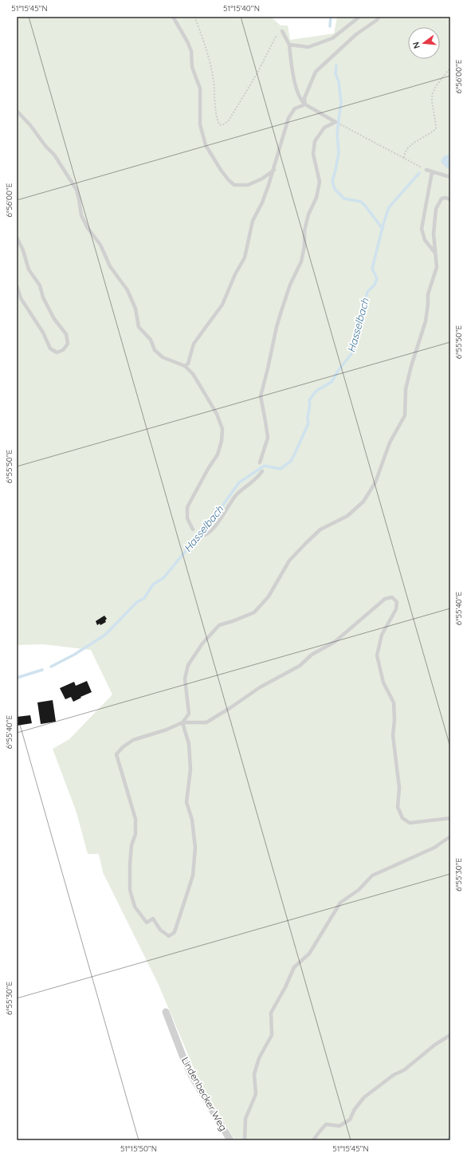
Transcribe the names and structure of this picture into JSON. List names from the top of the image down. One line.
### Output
{"streets":{"street":["Lindenbecker Weg"]},"water":["Hasselbach"],"north":"left","coordinates":["51°15'45\"N","51°15'40\"N","6°56'00\"E","6°55'50\"E","6°55'40\"E","6°55'30\"E","51°15'50\"N"]}
